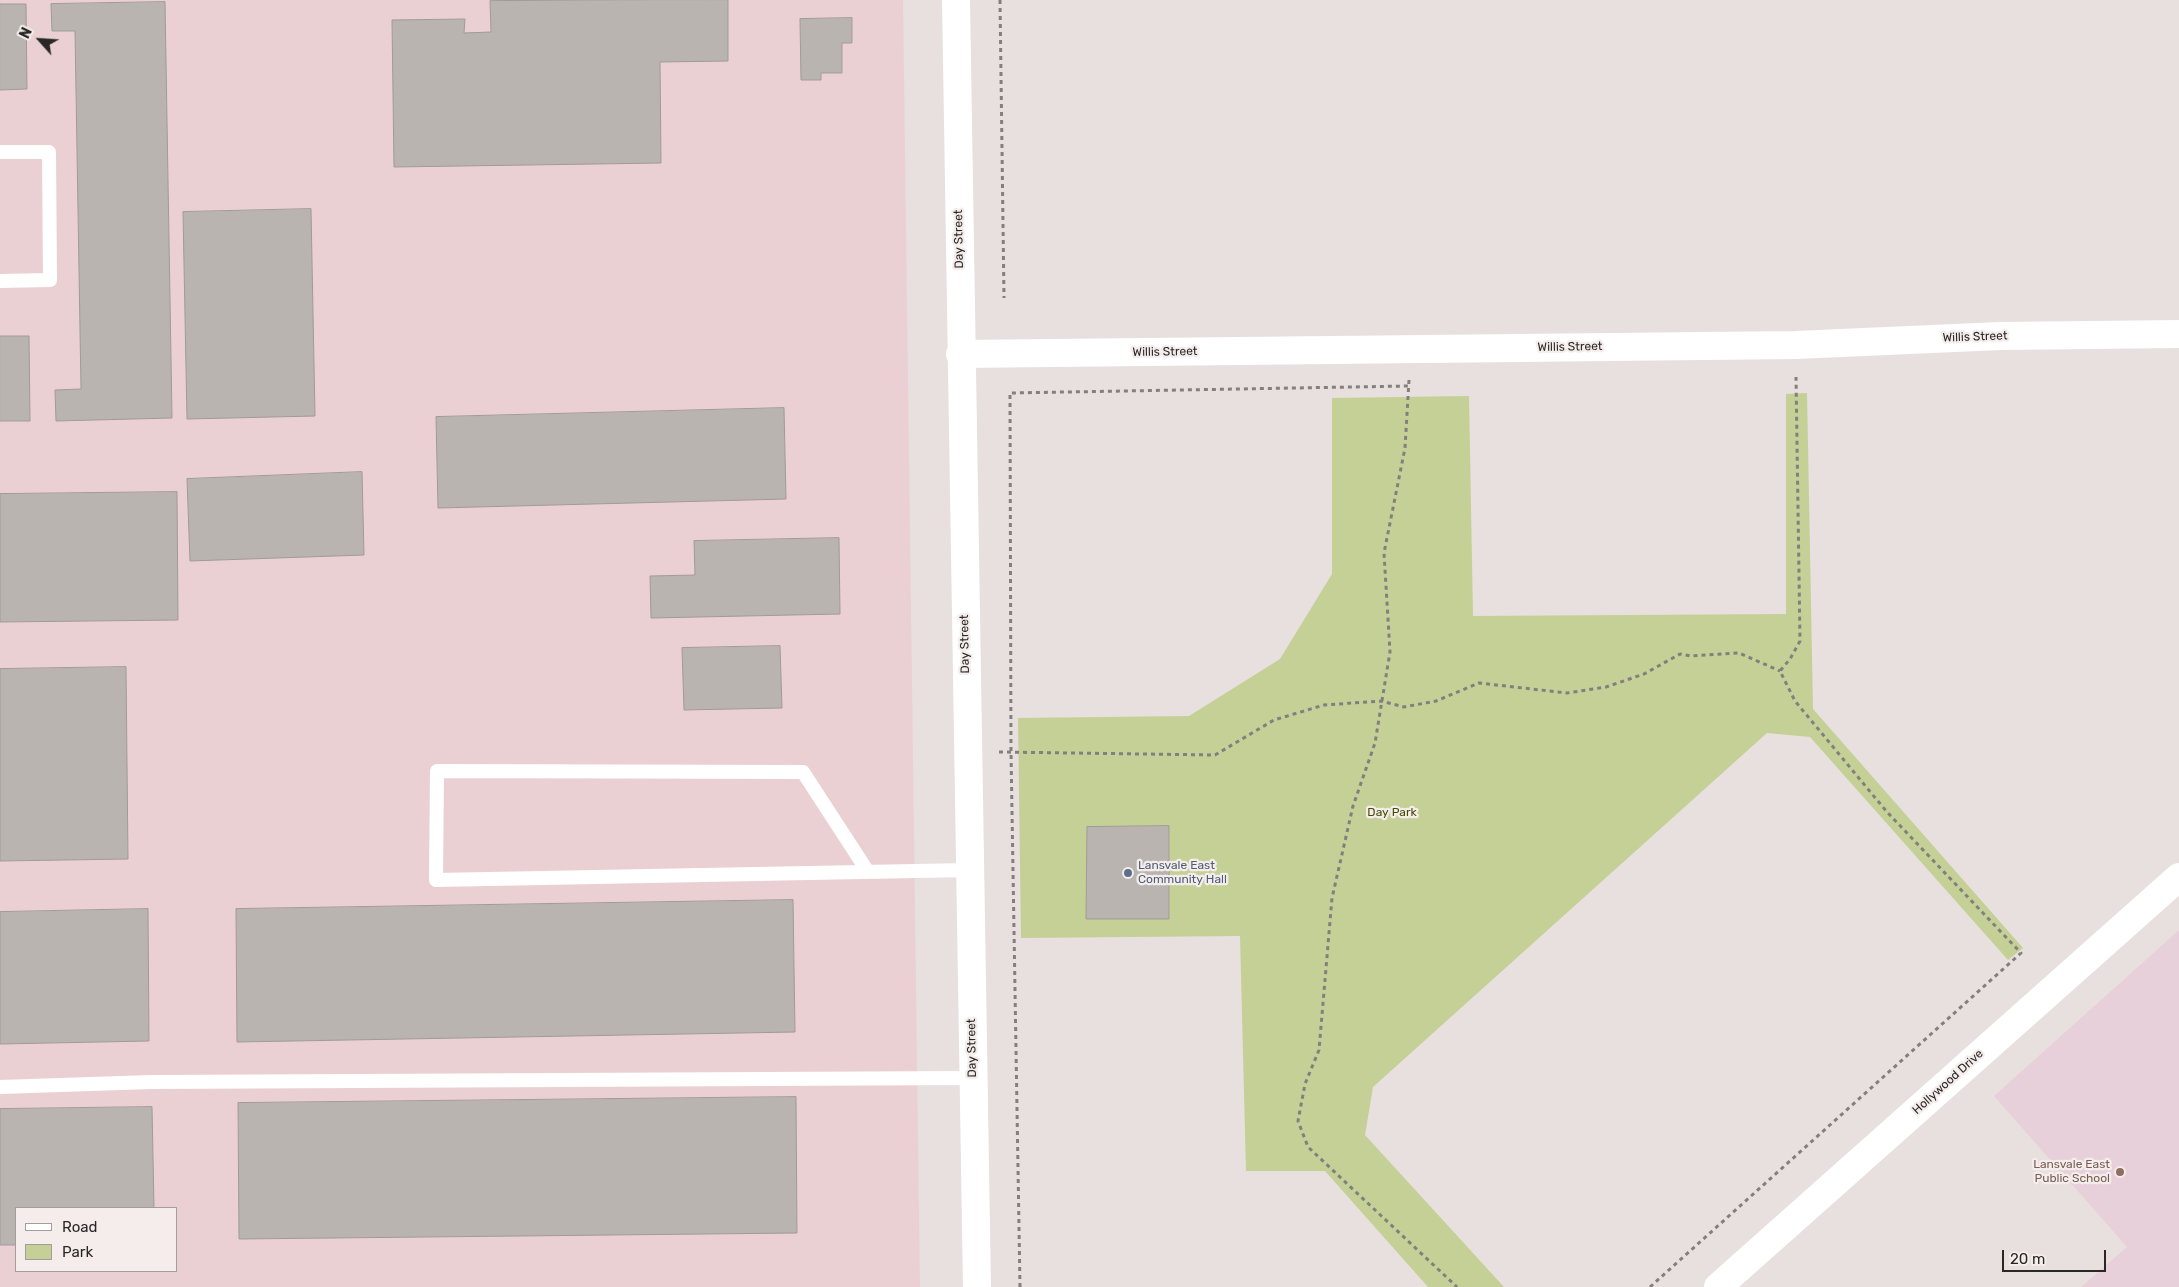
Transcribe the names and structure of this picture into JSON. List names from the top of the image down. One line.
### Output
{"streets":{"street":["Day Street","Willis Street","Hollywood Drive"]},"crossings":[["Day Street","Willis Street"]],"parks":["Day Park"],"places":["Lansvale East Community Hall","Lansvale East Public School"],"legend":["Road","Park"],"scale_bar":"20 m","north":"top left"}
